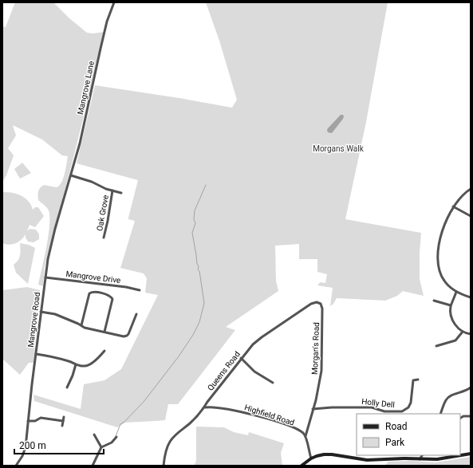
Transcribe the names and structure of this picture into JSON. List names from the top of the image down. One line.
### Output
{"streets":{"street":["Mangrove Lane","Oak Grove","Mangrove Drive","Mangrove Road","Morgan's Road","Queens Road","Holly Dell","Highfield Road"]},"crossings":[["Mangrove Lane","Oak Grove"],["Mangrove Lane","Mangrove Road"],["Oak Grove","Mangrove Road"],["Mangrove Drive","Mangrove Road"],["Morgan's Road","Queens Road"],["Morgan's Road","Holly Dell"],["Morgan's Road","Highfield Road"],["Queens Road","Highfield Road"]],"parks":["Morgans Walk"],"legend":["Road","Park"],"scale_bar":"200 m"}
